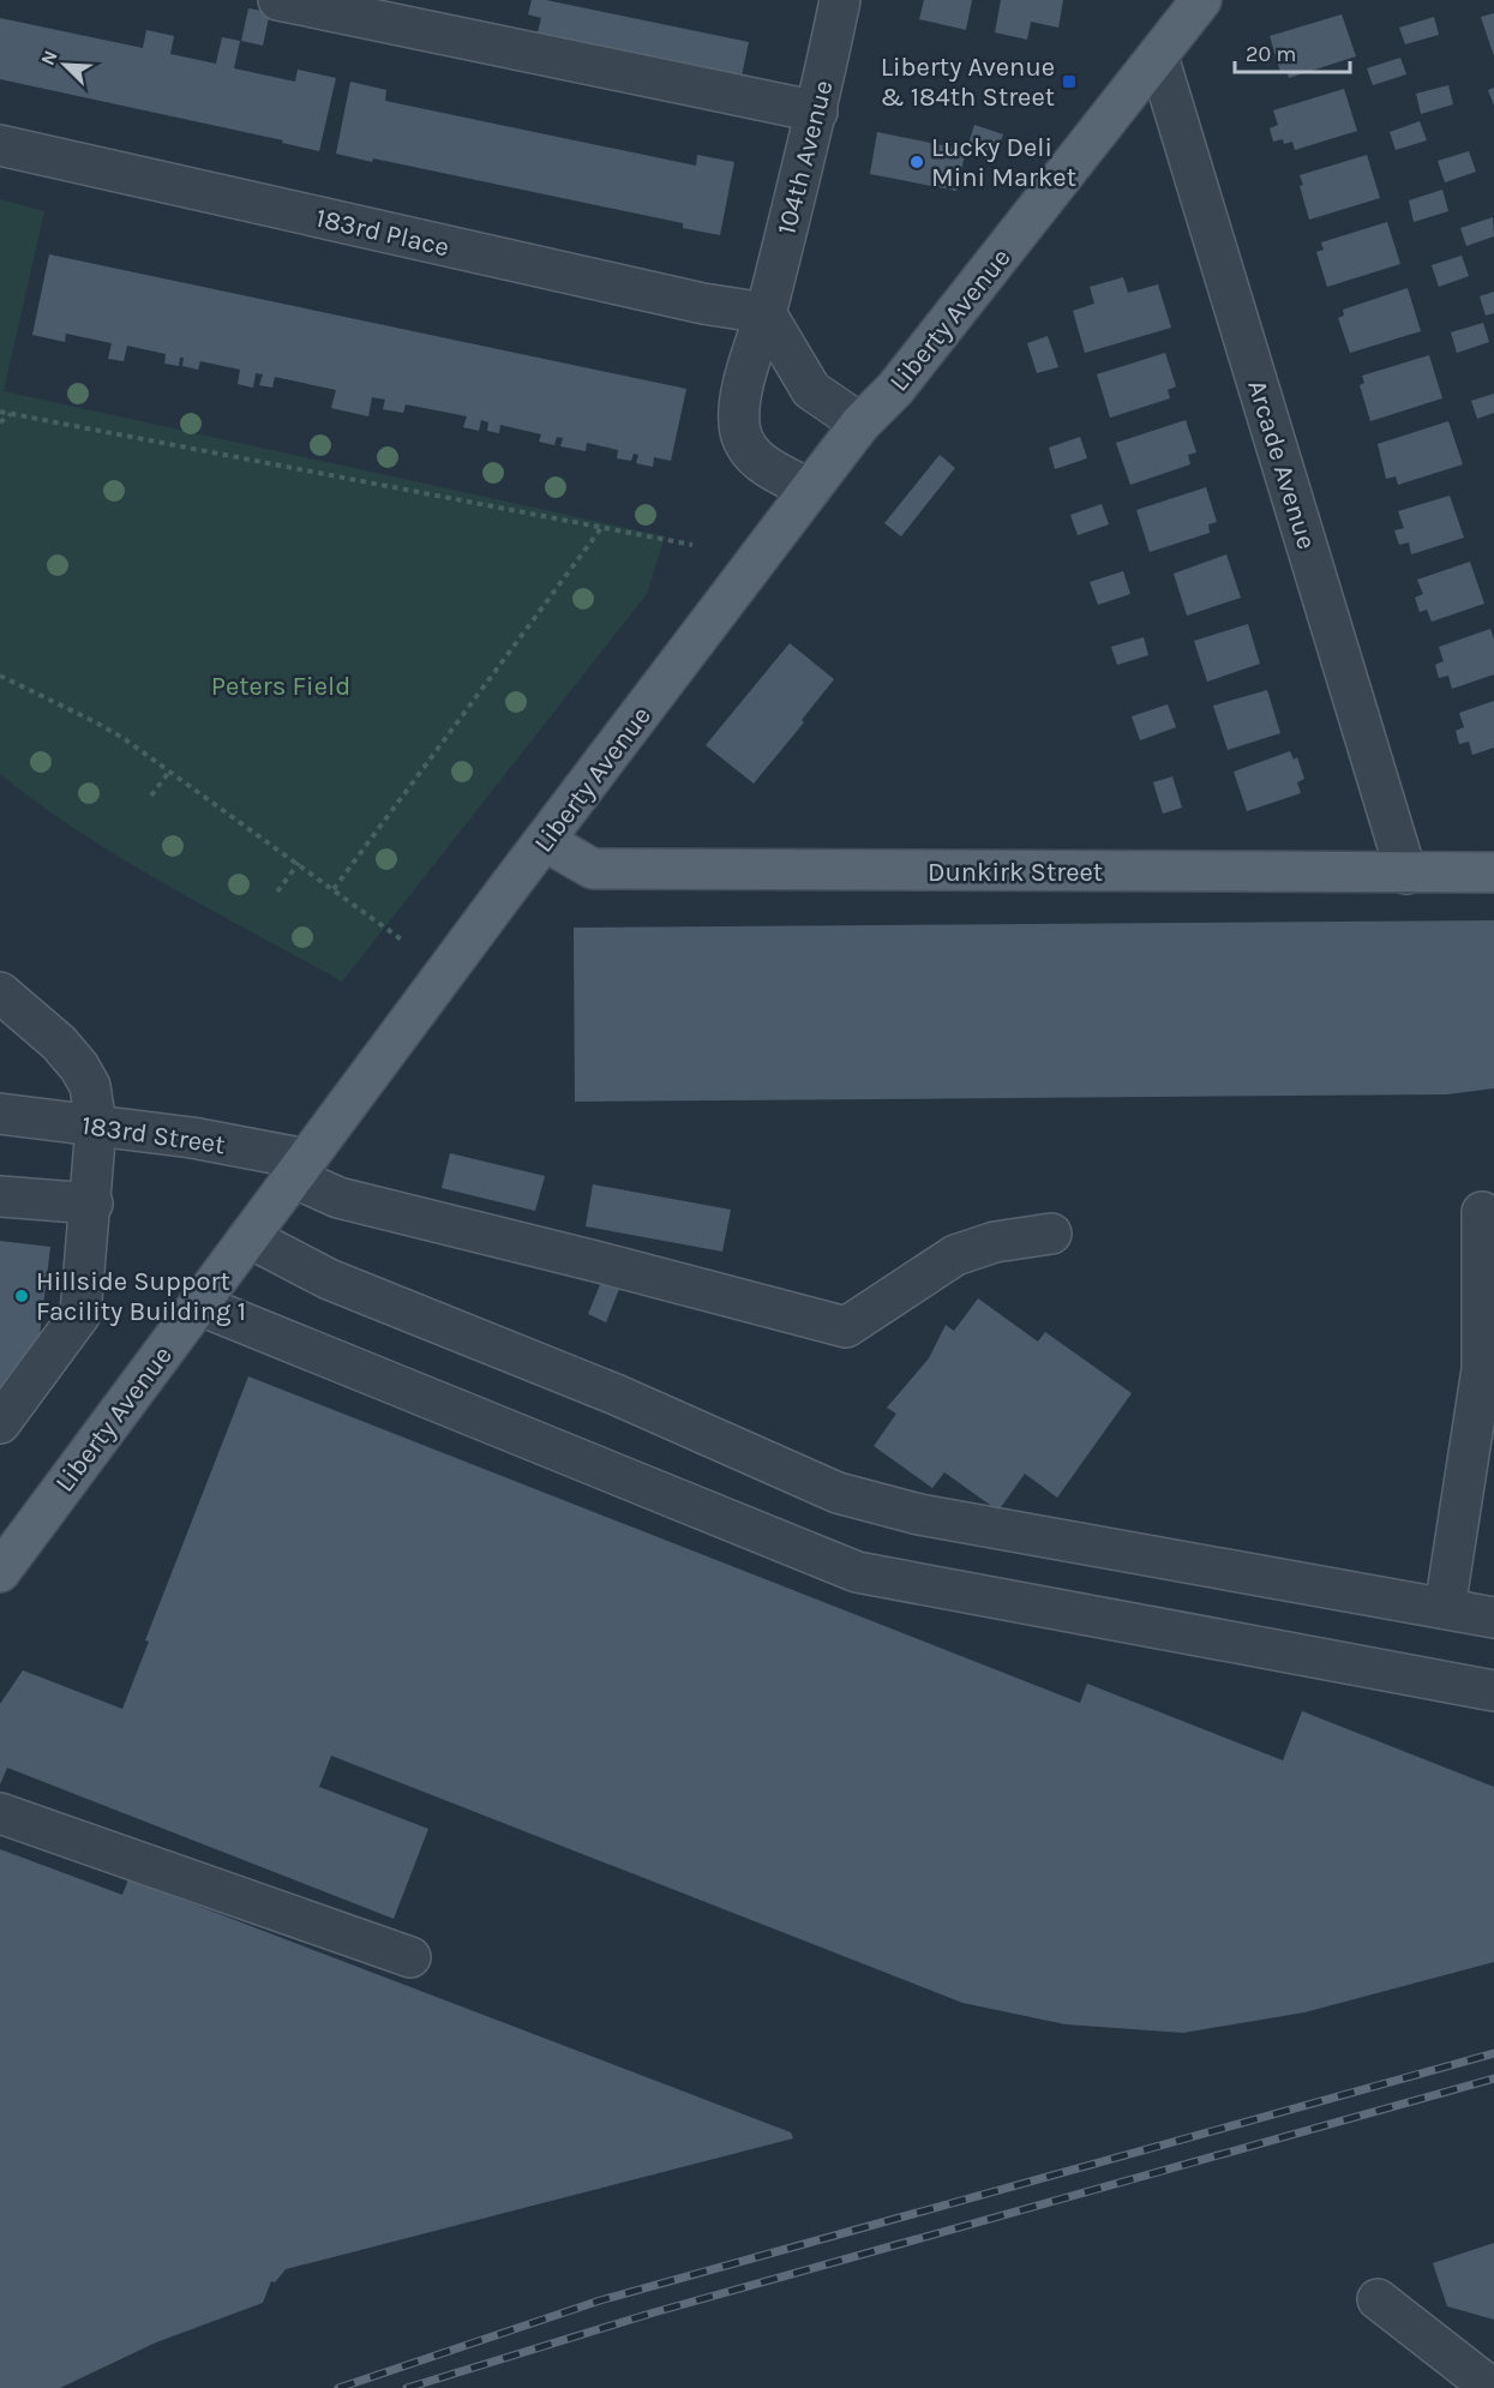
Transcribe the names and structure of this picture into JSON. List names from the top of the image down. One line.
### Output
{"streets":{"main road":["Liberty Avenue","Dunkirk Street"],"street":["104th Avenue","183rd Place","Arcade Avenue","183rd Street"]},"crossings":[["104th Avenue","183rd Place"],["104th Avenue","Liberty Avenue"],["Liberty Avenue","Arcade Avenue"],["Liberty Avenue","Dunkirk Street"],["Liberty Avenue","183rd Street"],["Arcade Avenue","Dunkirk Street"]],"parks":["Peters Field"],"places":{"transit":["Liberty Avenue & 184th Street"],"other":["Lucky Deli Mini Market","Hillside Support Facility Building 1"]},"scale_bar":"20 m","north":"top left"}
